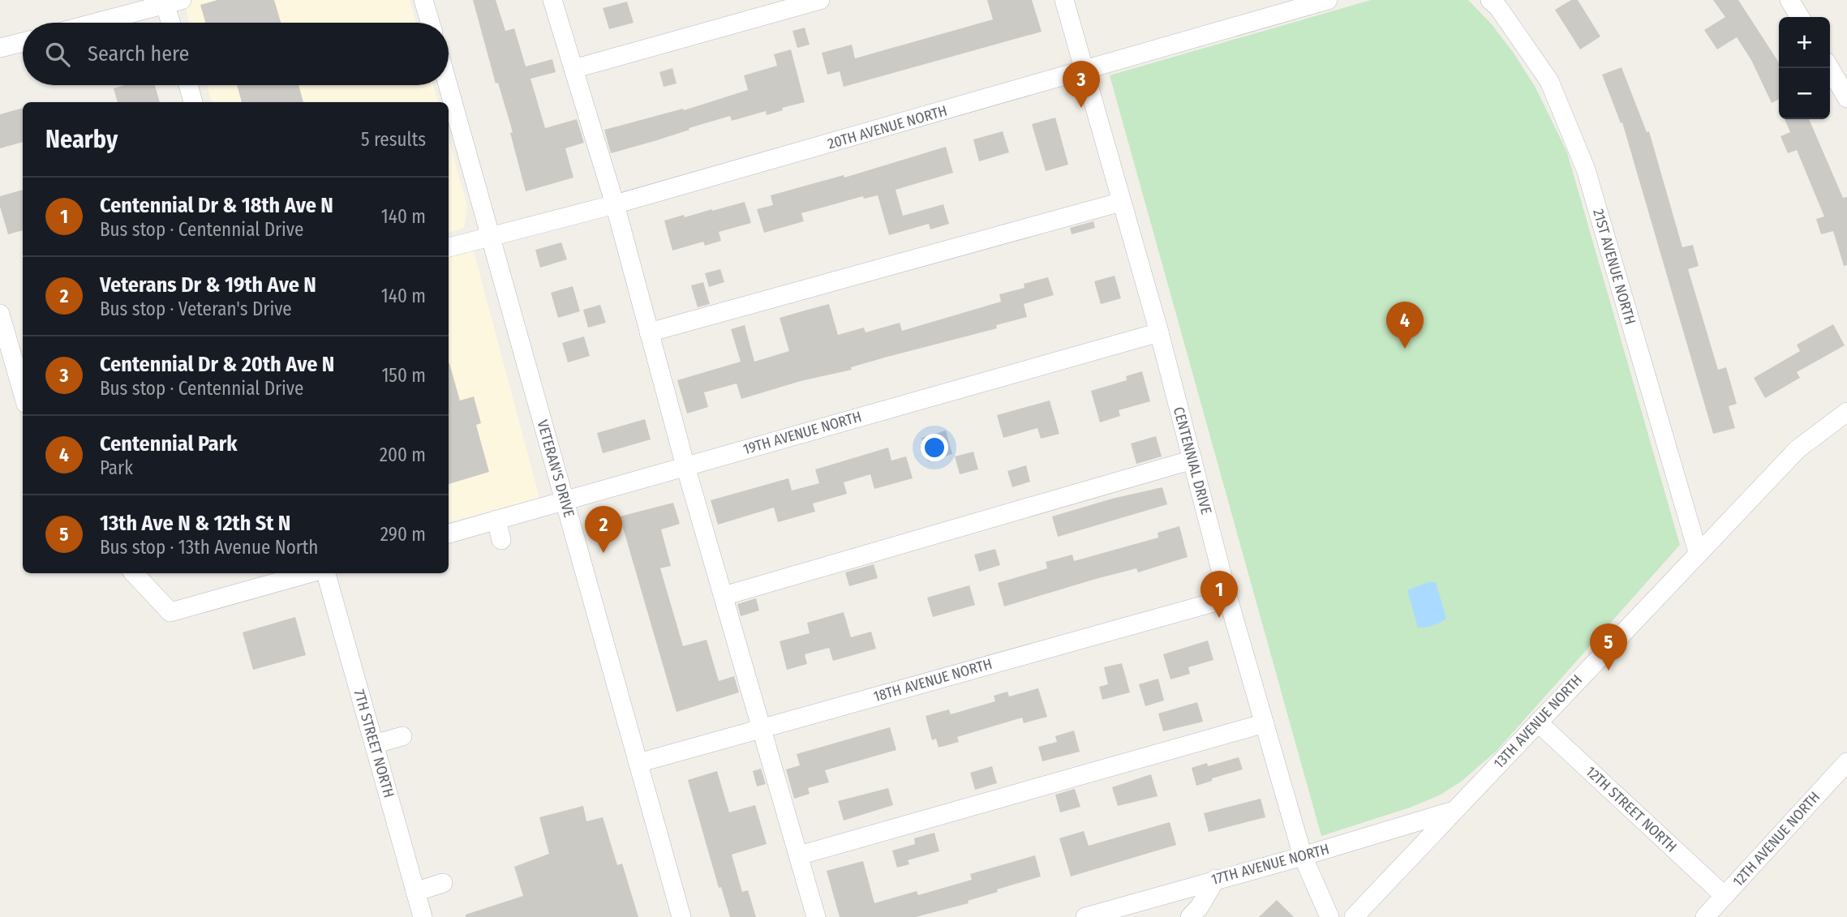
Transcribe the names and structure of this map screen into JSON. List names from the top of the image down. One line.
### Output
{"streets":{"street":["20TH AVENUE NORTH","21ST AVENUE NORTH","19TH AVENUE NORTH","CENTENNIAL DRIVE","VETERAN'S DRIVE","18TH AVENUE NORTH","13TH AVENUE NORTH","7TH STREET NORTH","12TH STREET NORTH","12TH AVENUE NORTH","17TH AVENUE NORTH"]},"crossings":[["20TH AVENUE NORTH","CENTENNIAL DRIVE"],["20TH AVENUE NORTH","VETERAN'S DRIVE"],["21ST AVENUE NORTH","13TH AVENUE NORTH"],["19TH AVENUE NORTH","CENTENNIAL DRIVE"],["19TH AVENUE NORTH","VETERAN'S DRIVE"],["CENTENNIAL DRIVE","18TH AVENUE NORTH"],["CENTENNIAL DRIVE","17TH AVENUE NORTH"],["VETERAN'S DRIVE","18TH AVENUE NORTH"],["13TH AVENUE NORTH","12TH STREET NORTH"],["13TH AVENUE NORTH","17TH AVENUE NORTH"],["12TH STREET NORTH","12TH AVENUE NORTH"]],"page":{"map_buttons":["+","−"],"search":"Search here","pins":["3","4","2","1","5"],"heading":["Nearby","5 results"],"list":[{"mark":"1","name":"Centennial Dr & 18th Ave N","note":"Bus stop · Centennial Drive","value":"140 m"},{"mark":"2","name":"Veterans Dr & 19th Ave N","note":"Bus stop · Veteran's Drive","value":"140 m"},{"mark":"3","name":"Centennial Dr & 20th Ave N","note":"Bus stop · Centennial Drive","value":"150 m"},{"mark":"4","name":"Centennial Park","note":"Park","value":"200 m"},{"mark":"5","name":"13th Ave N & 12th St N","note":"Bus stop · 13th Avenue North","value":"290 m"}]}}
